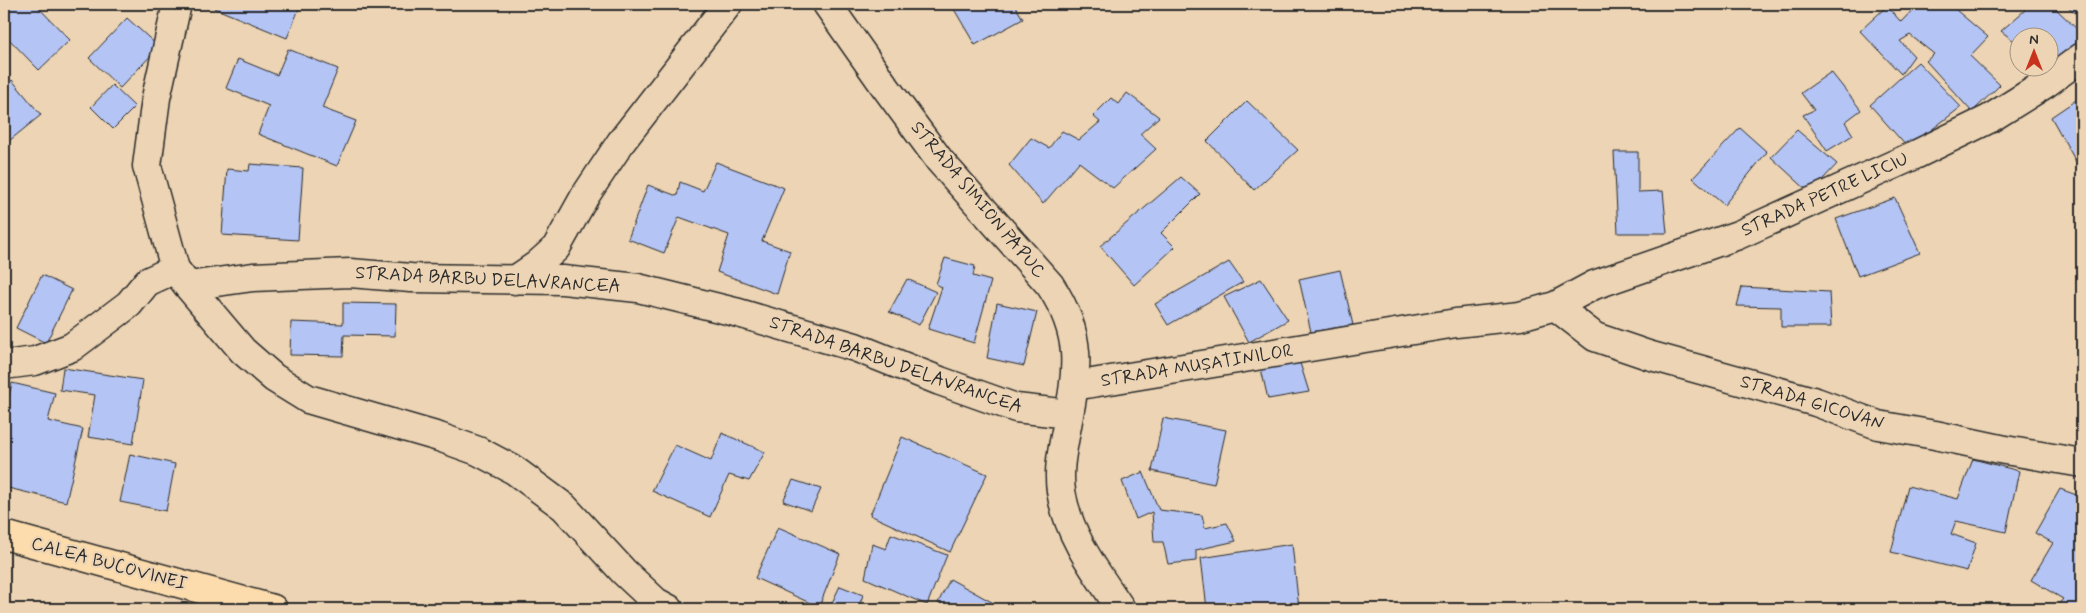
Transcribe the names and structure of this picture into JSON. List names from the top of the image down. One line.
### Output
{"streets":{"highway":["CALEA BUCOVINEI"],"street":["STRADA PETRE LICIU","STRADA SIMION PAPUC","STRADA BARBU DELAVRANCEA","STRADA MUȘATINILOR","STRADA GICOVAN"]},"crossings":[["STRADA PETRE LICIU","STRADA MUȘATINILOR"],["STRADA PETRE LICIU","STRADA GICOVAN"],["STRADA SIMION PAPUC","STRADA MUȘATINILOR"],["STRADA MUȘATINILOR","STRADA GICOVAN"]],"north":"top"}
